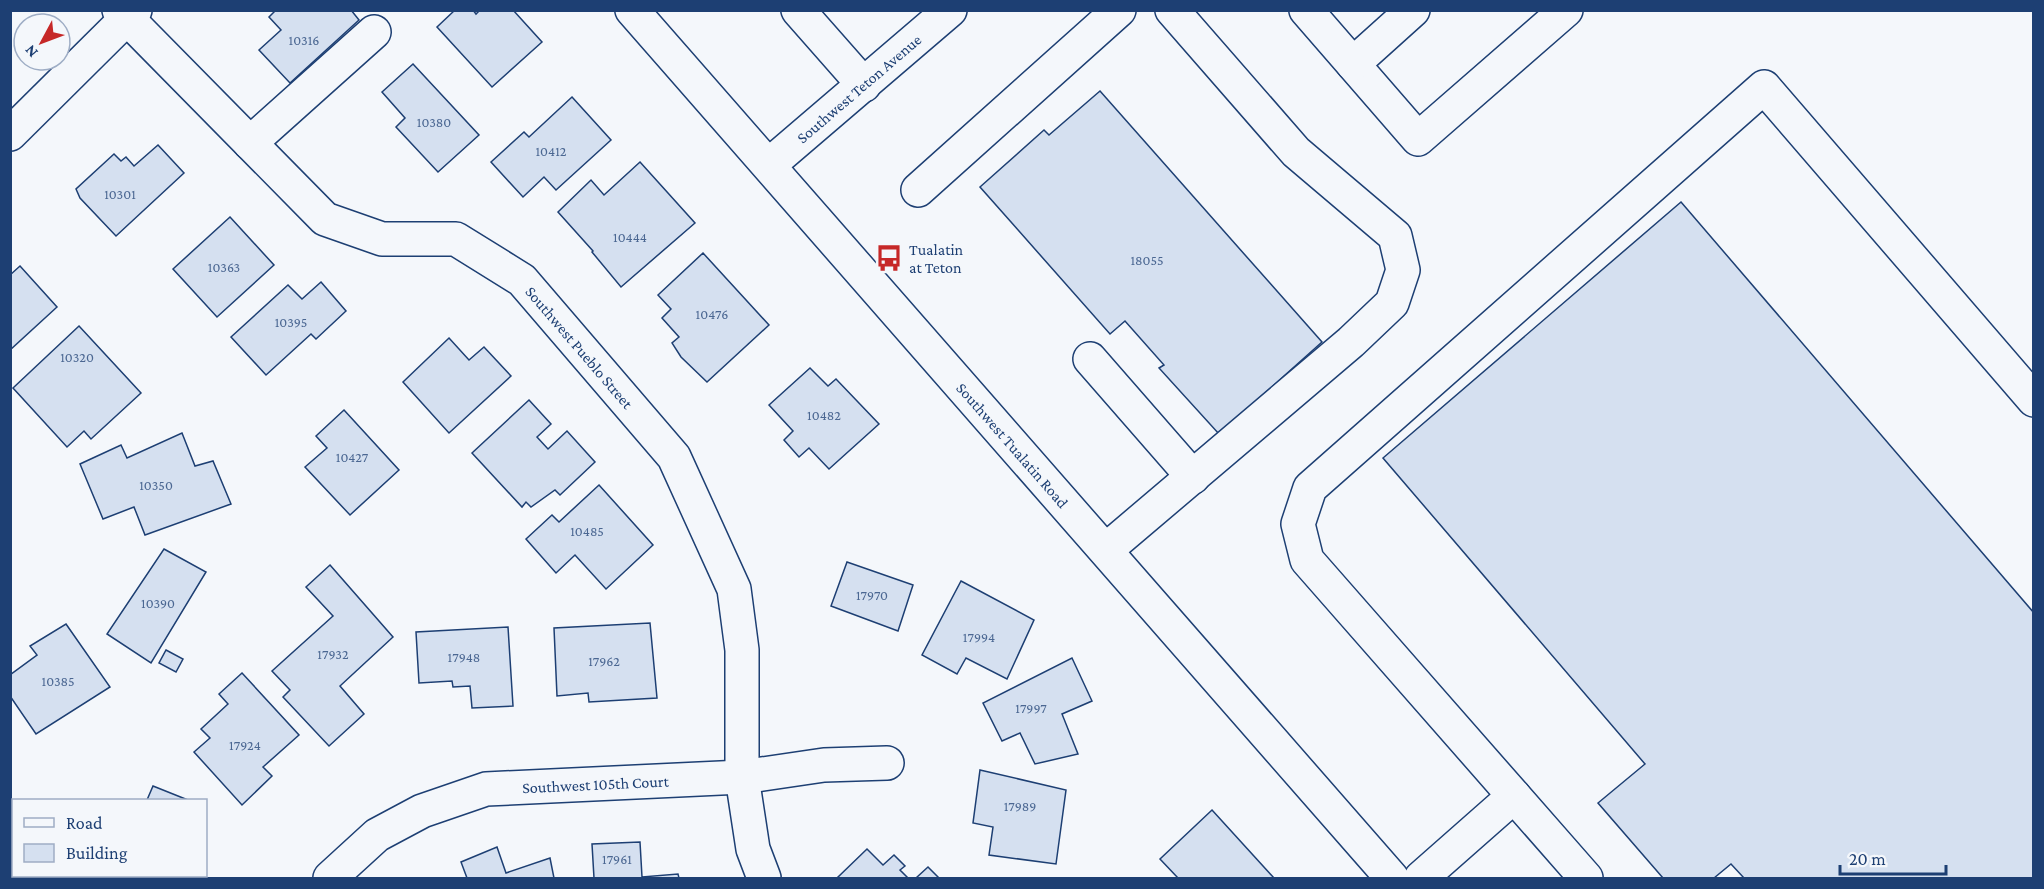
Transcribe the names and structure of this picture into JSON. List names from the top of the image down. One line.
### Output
{"streets":{"street":["Southwest Teton Avenue","Southwest Pueblo Street","Southwest Tualatin Road","Southwest 105th Court"]},"crossings":[["Southwest Teton Avenue","Southwest Tualatin Road"],["Southwest Pueblo Street","Southwest 105th Court"]],"places":{"bus stop":["Tualatin at Teton"]},"house_numbers":["10316","10380","10412","10301","10444","18055","10363","10476","10395","10320","10482","10427","10350","10485","17970","10390","17994","17932","17948","17962","10385","17997","17924","17989","17961"],"legend":["Road","Building"],"scale_bar":"20 m","north":"bottom left"}
